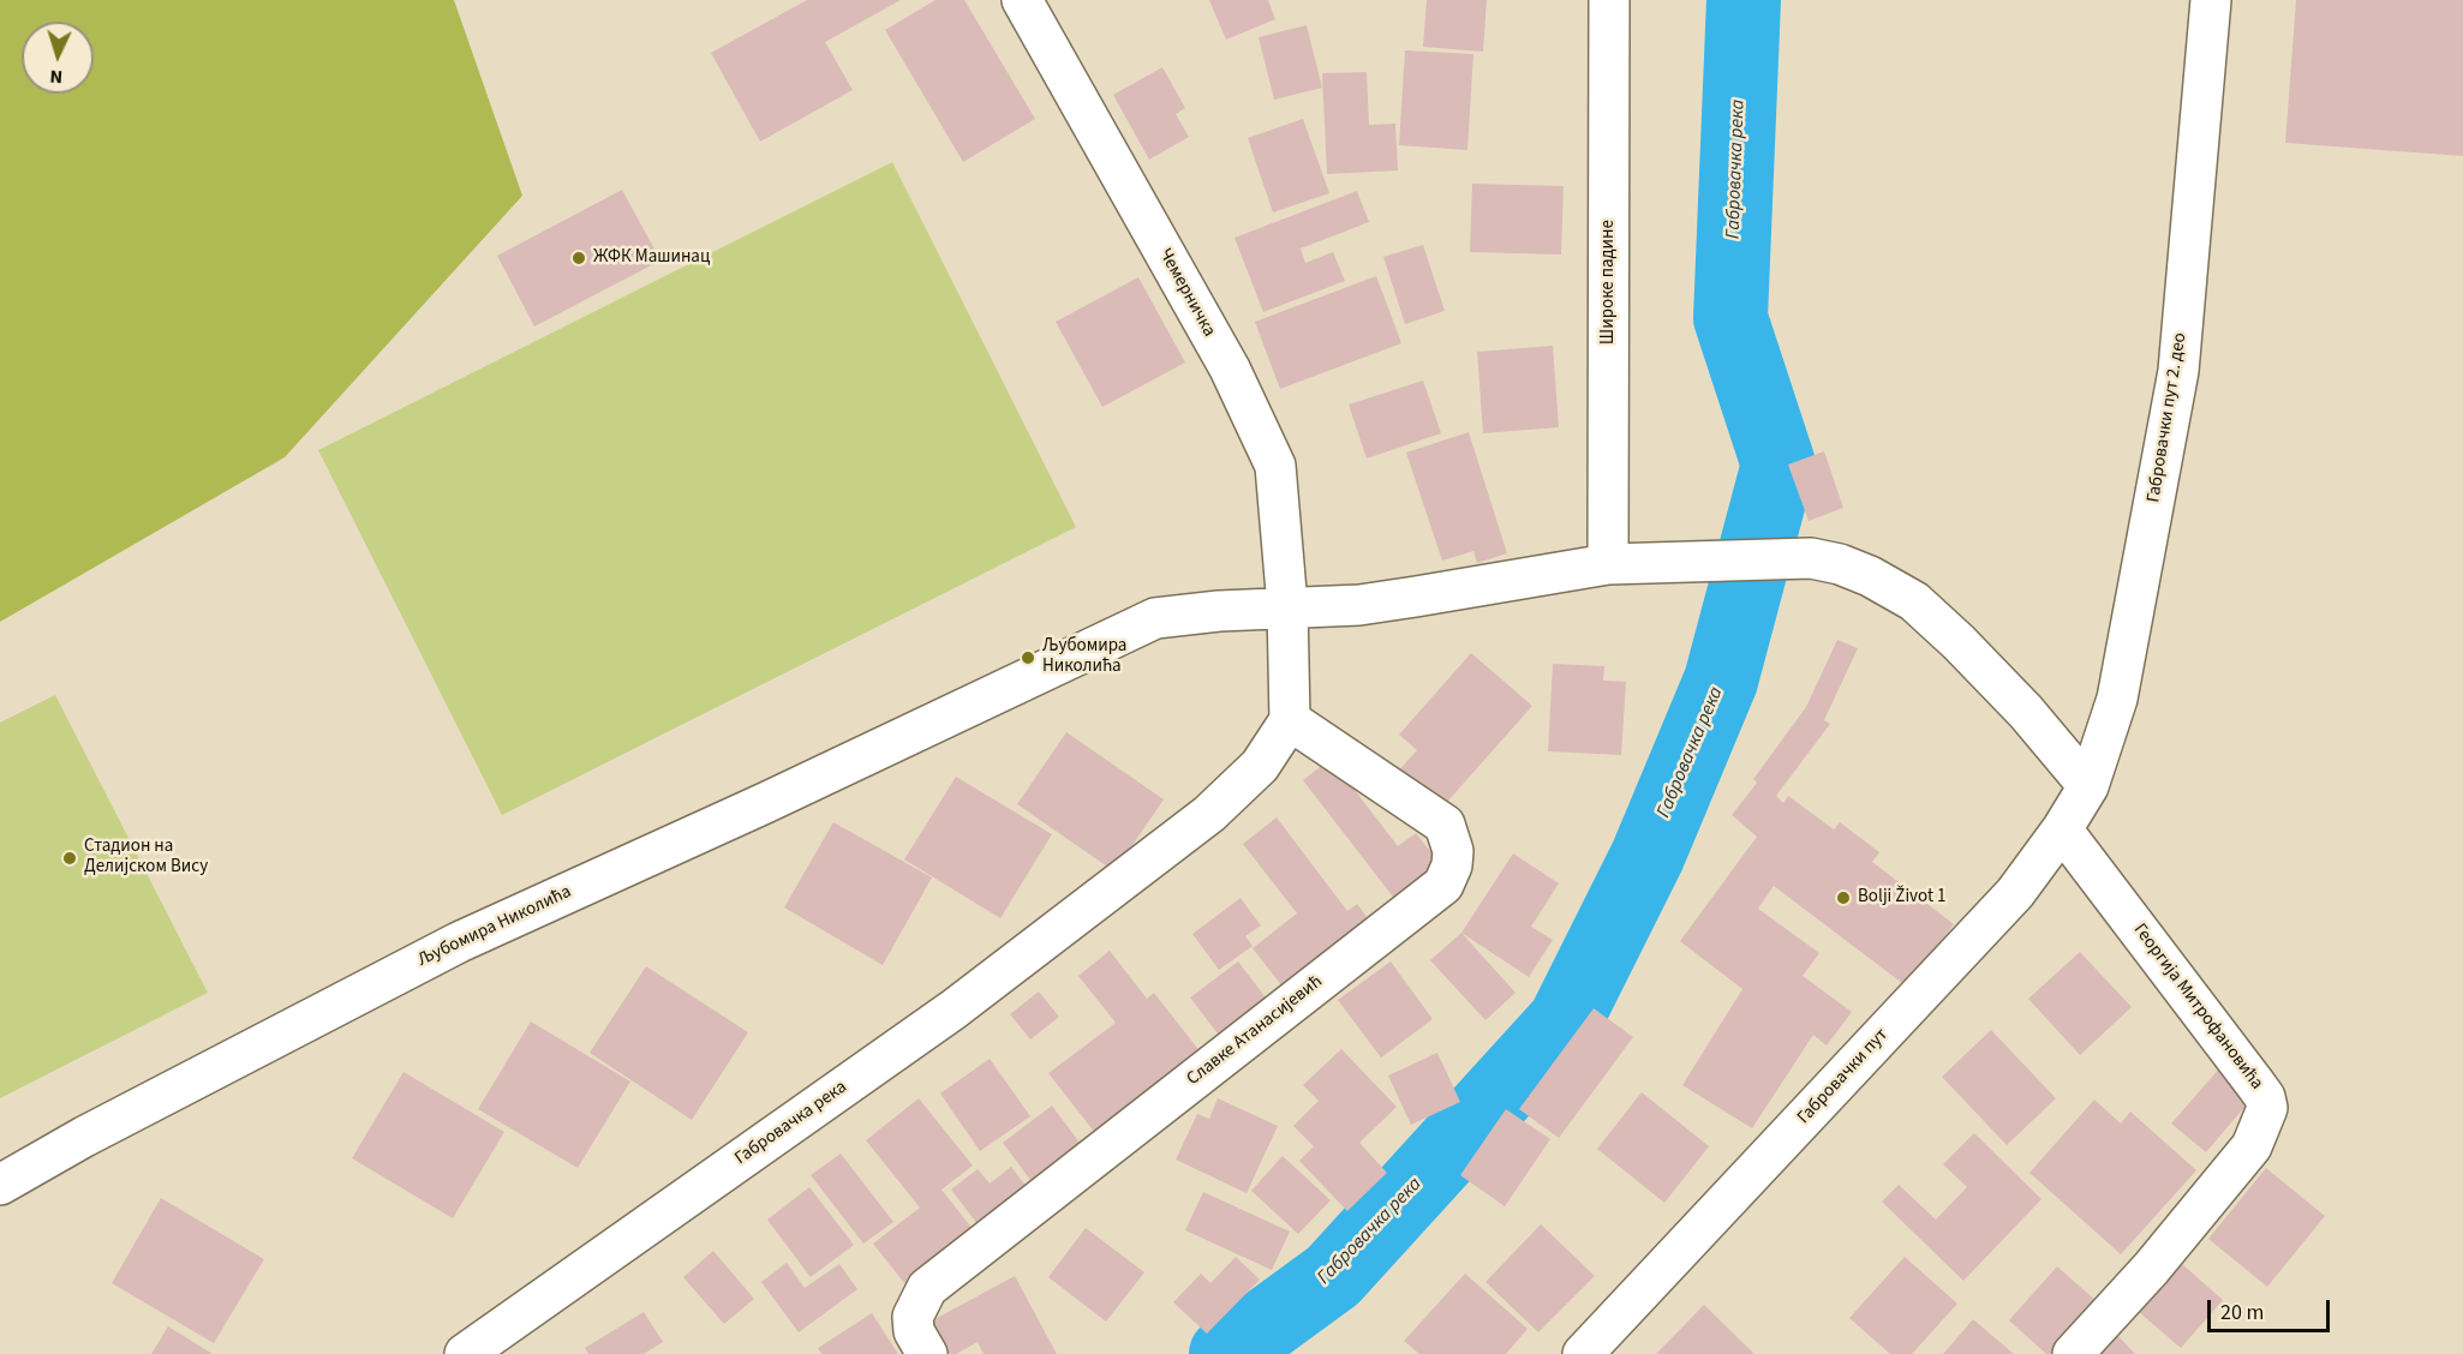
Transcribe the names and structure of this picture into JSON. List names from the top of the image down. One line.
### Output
{"streets":{"street":["Широке падине","Чемерничка","Габровачки пут 2. део","Љубомира Николића","Георгија Митрофановића","Славке Атанасијевић","Габровачки пут","Габровачка река"]},"crossings":[["Чемерничка","Љубомира Николића"],["Габровачки пут 2. део","Габровачки пут"],["Георгија Митрофановића","Габровачки пут"],["Славке Атанасијевић","Габровачка река"]],"water":["Габровачка река"],"places":["ЖФК Машинац","Љубомира Николића","Стадион на Делијском Вису","Bolji Život 1"],"scale_bar":"20 m","north":"bottom"}
